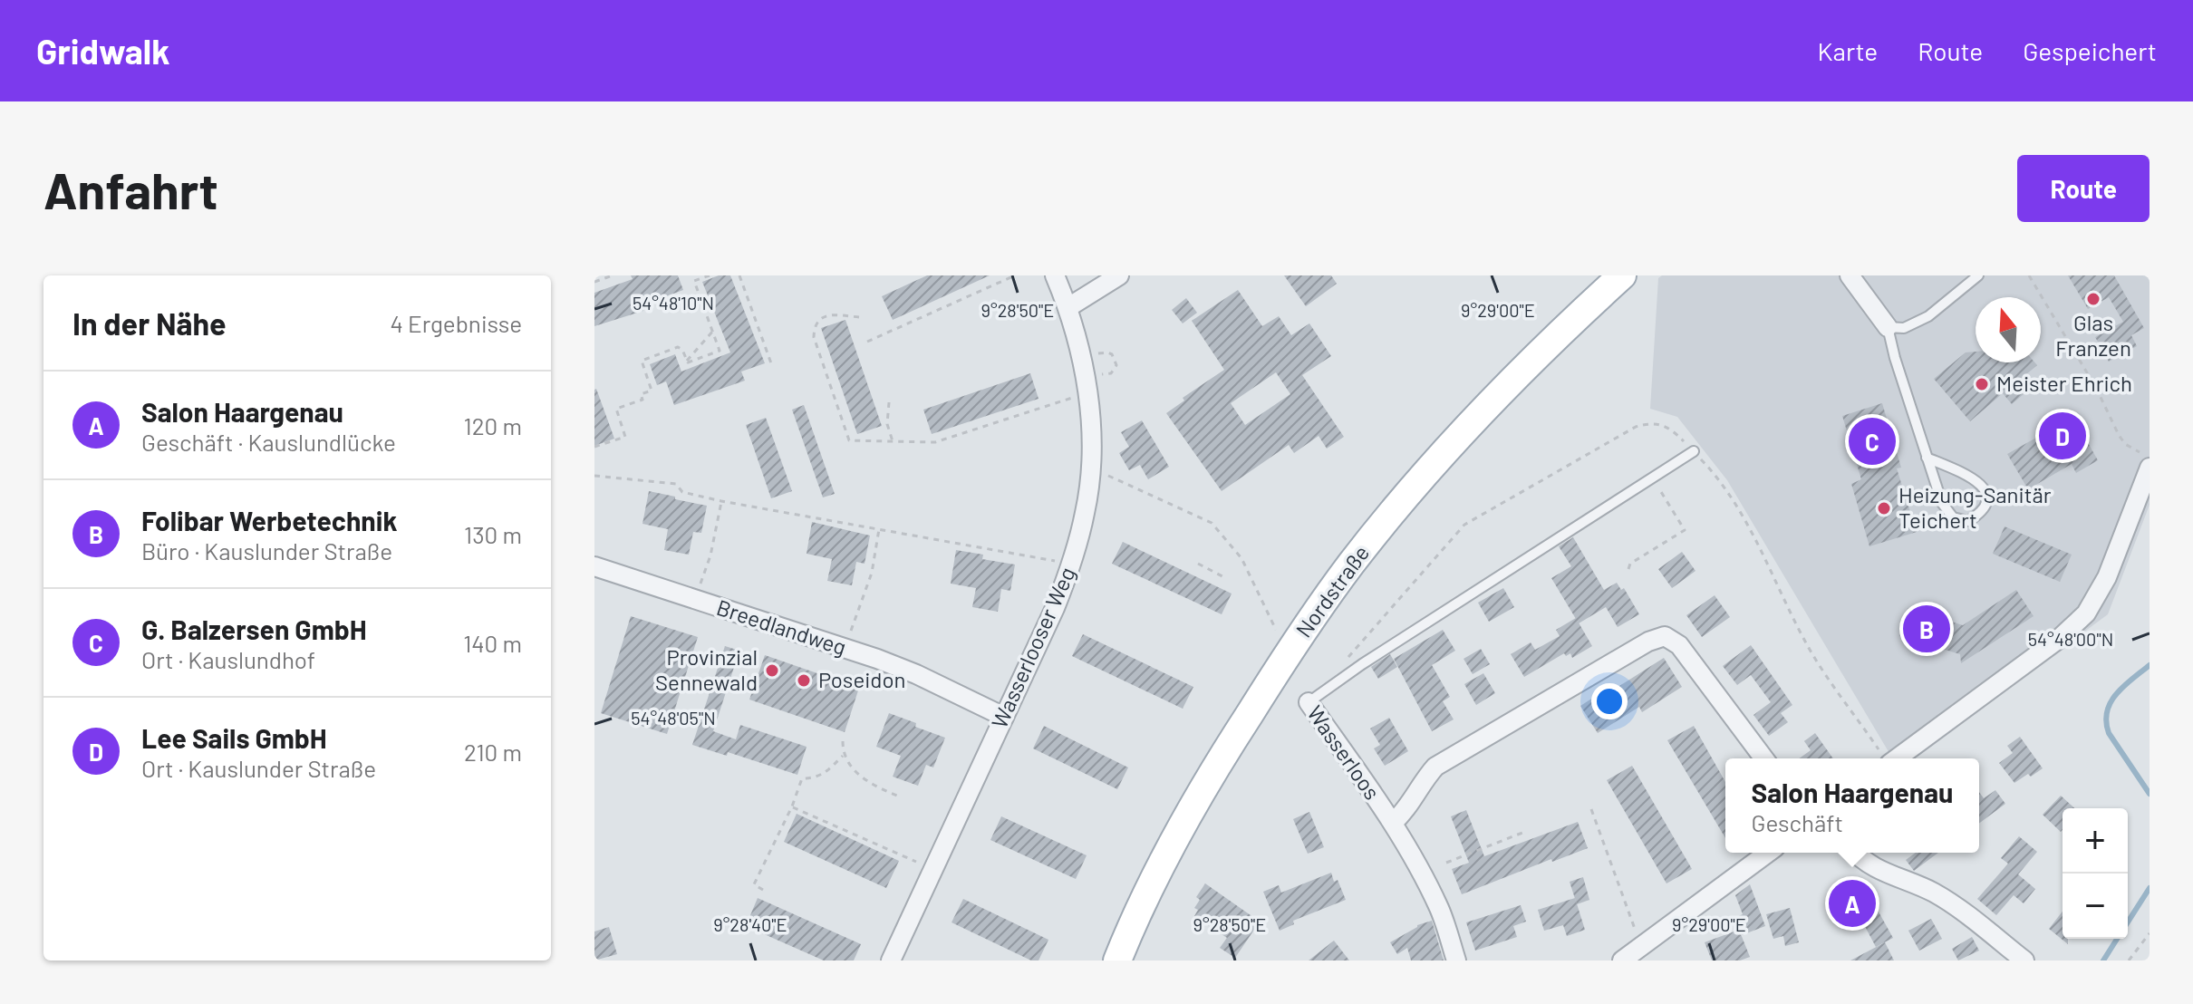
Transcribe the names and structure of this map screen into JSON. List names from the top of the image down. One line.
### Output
{"streets":{"main road":["Nordstraße"],"street":["Breedlandweg","Wasserlooser Weg","Wasserloos"]},"crossings":[["Breedlandweg","Wasserlooser Weg"]],"places":["Glas Franzen","Meister Ehrich","Heizung-Sanitär Teichert","Provinzial Sennewald","Poseidon"],"north":"top","page":{"header":"Gridwalk","nav":["Karte","Route","Gespeichert"],"buttons":"Route","title":"Anfahrt","heading":["In der Nähe","4 Ergebnisse"],"list":[{"mark":"A","name":"Salon Haargenau","note":"Geschäft · Kauslundlücke","value":"120 m"},{"mark":"B","name":"Folibar Werbetechnik","note":"Büro · Kauslunder Straße","value":"130 m"},{"mark":"C","name":"G. Balzersen GmbH","note":"Ort · Kauslundhof","value":"140 m"},{"mark":"D","name":"Lee Sails GmbH","note":"Ort · Kauslunder Straße","value":"210 m"}],"pins":["D","C","B","A"],"popup":["Salon Haargenau","Geschäft"],"map_buttons":["+","−"]},"coordinates":["54°48'10\"N","9°28'50\"E","9°29'00\"E","54°48'00\"N","54°48'05\"N","9°28'40\"E"]}
